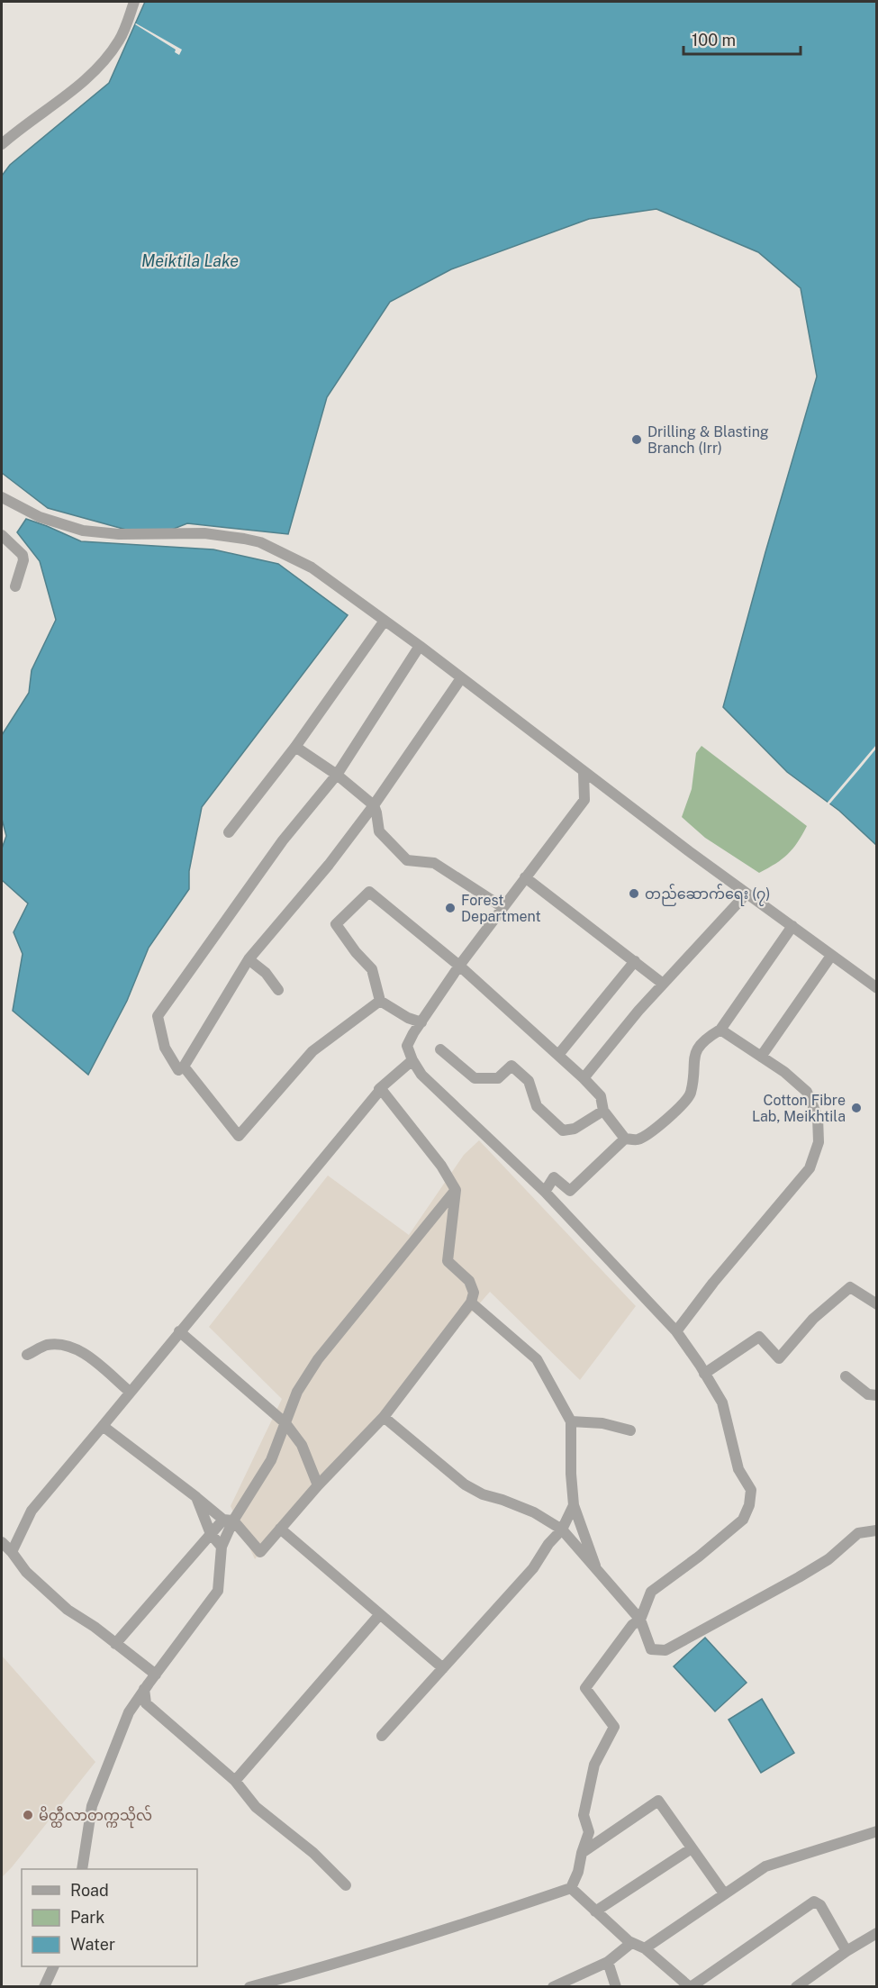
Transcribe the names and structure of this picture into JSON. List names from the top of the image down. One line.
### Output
{"water":["Meiktila Lake"],"places":["Drilling & Blasting Branch (Irr)","တည်ဆောက်ရေး (၇)","Forest Department","Cotton Fibre Lab, Meikhtila","မိတ္ထီလာတက္ကသိုလ်"],"legend":["Road","Park","Water"],"scale_bar":"100 m"}
